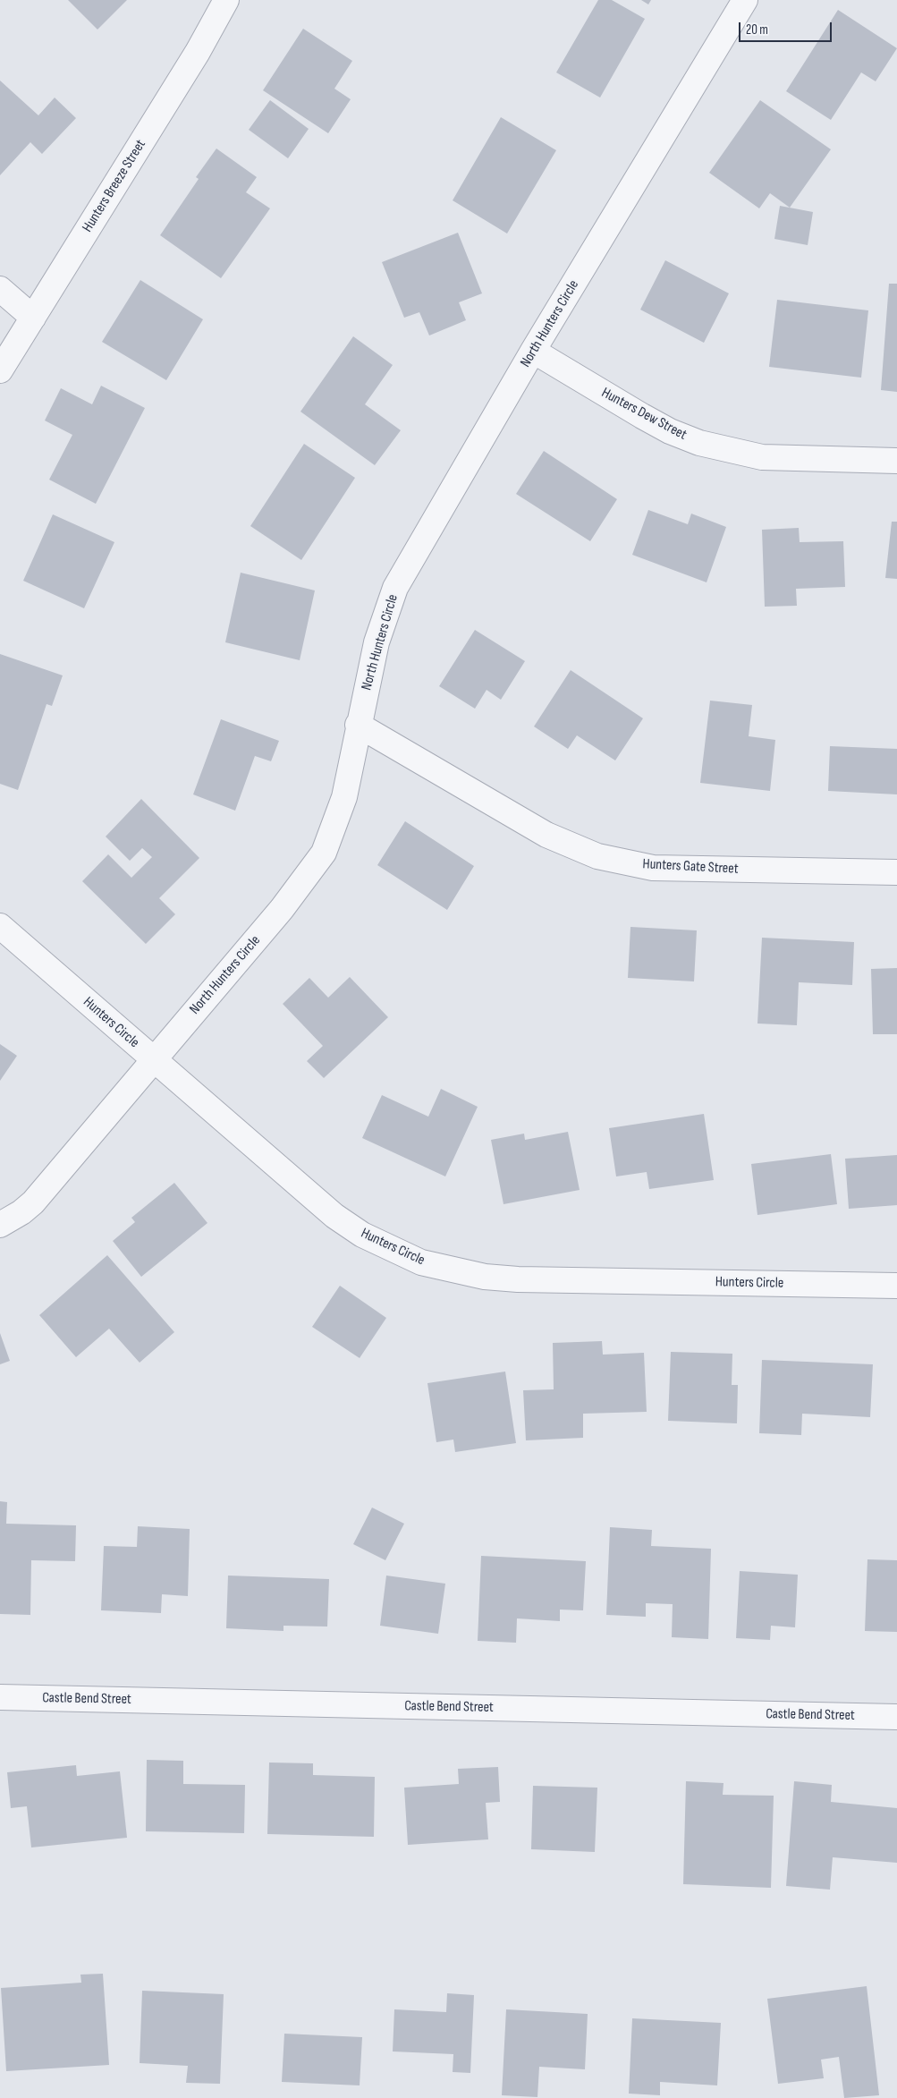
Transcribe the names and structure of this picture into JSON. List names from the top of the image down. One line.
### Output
{"streets":{"street":["Hunters Breeze Street","North Hunters Circle","Hunters Dew Street","Hunters Gate Street","Hunters Circle","Castle Bend Street"]},"crossings":[["North Hunters Circle","Hunters Dew Street"],["North Hunters Circle","Hunters Gate Street"],["North Hunters Circle","Hunters Circle"]],"scale_bar":"20 m"}
